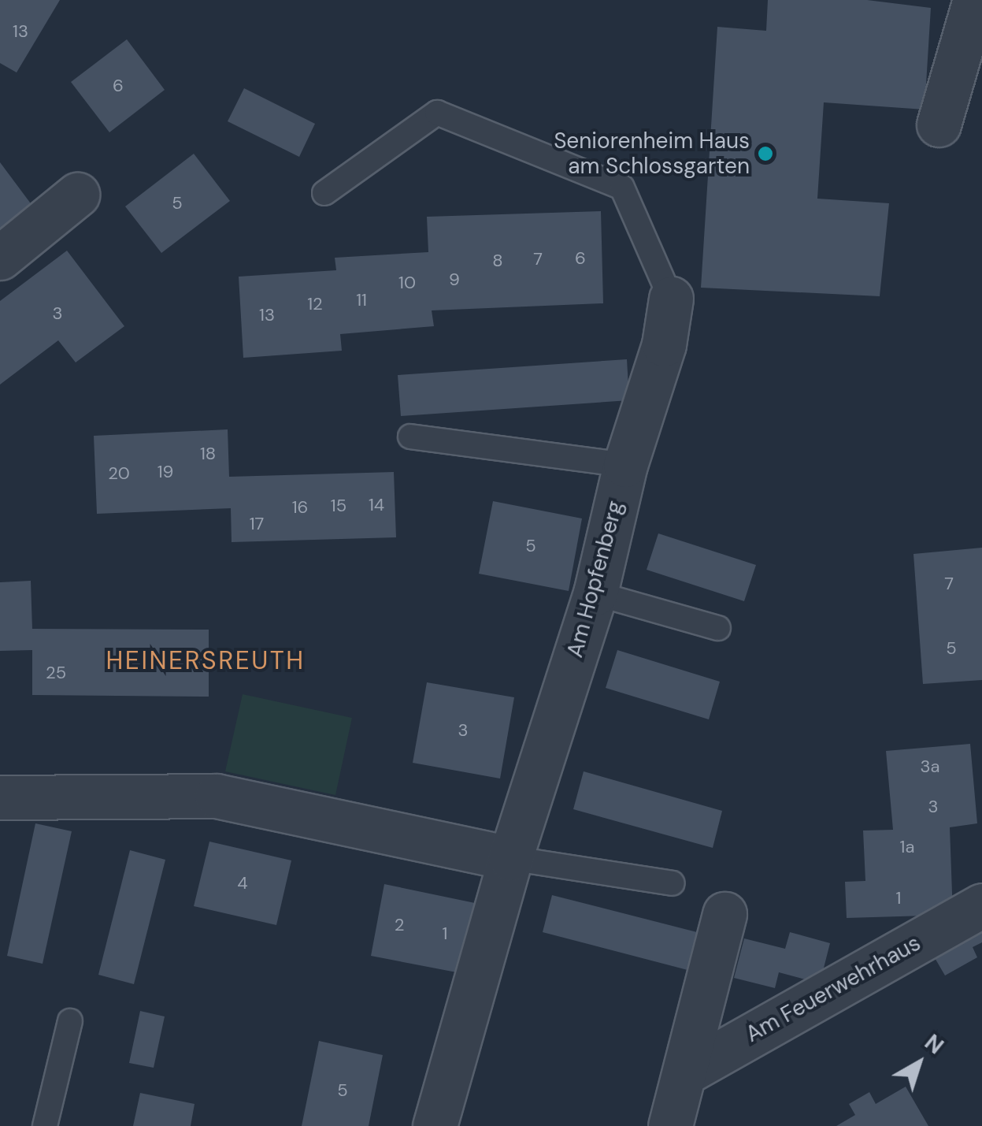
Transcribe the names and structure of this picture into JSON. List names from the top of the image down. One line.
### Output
{"streets":{"street":["Am Hopfenberg","Am Feuerwehrhaus"]},"districts":["HEINERSREUTH"],"places":["Seniorenheim Haus am Schlossgarten"],"house_numbers":["13","6","5","6","7","8","9","10","11","12","3","13","18","19","20","14","15","16","17","5","7","5","25","3","3a","3","1a","4","1","2","1","5"],"north":"top right"}
